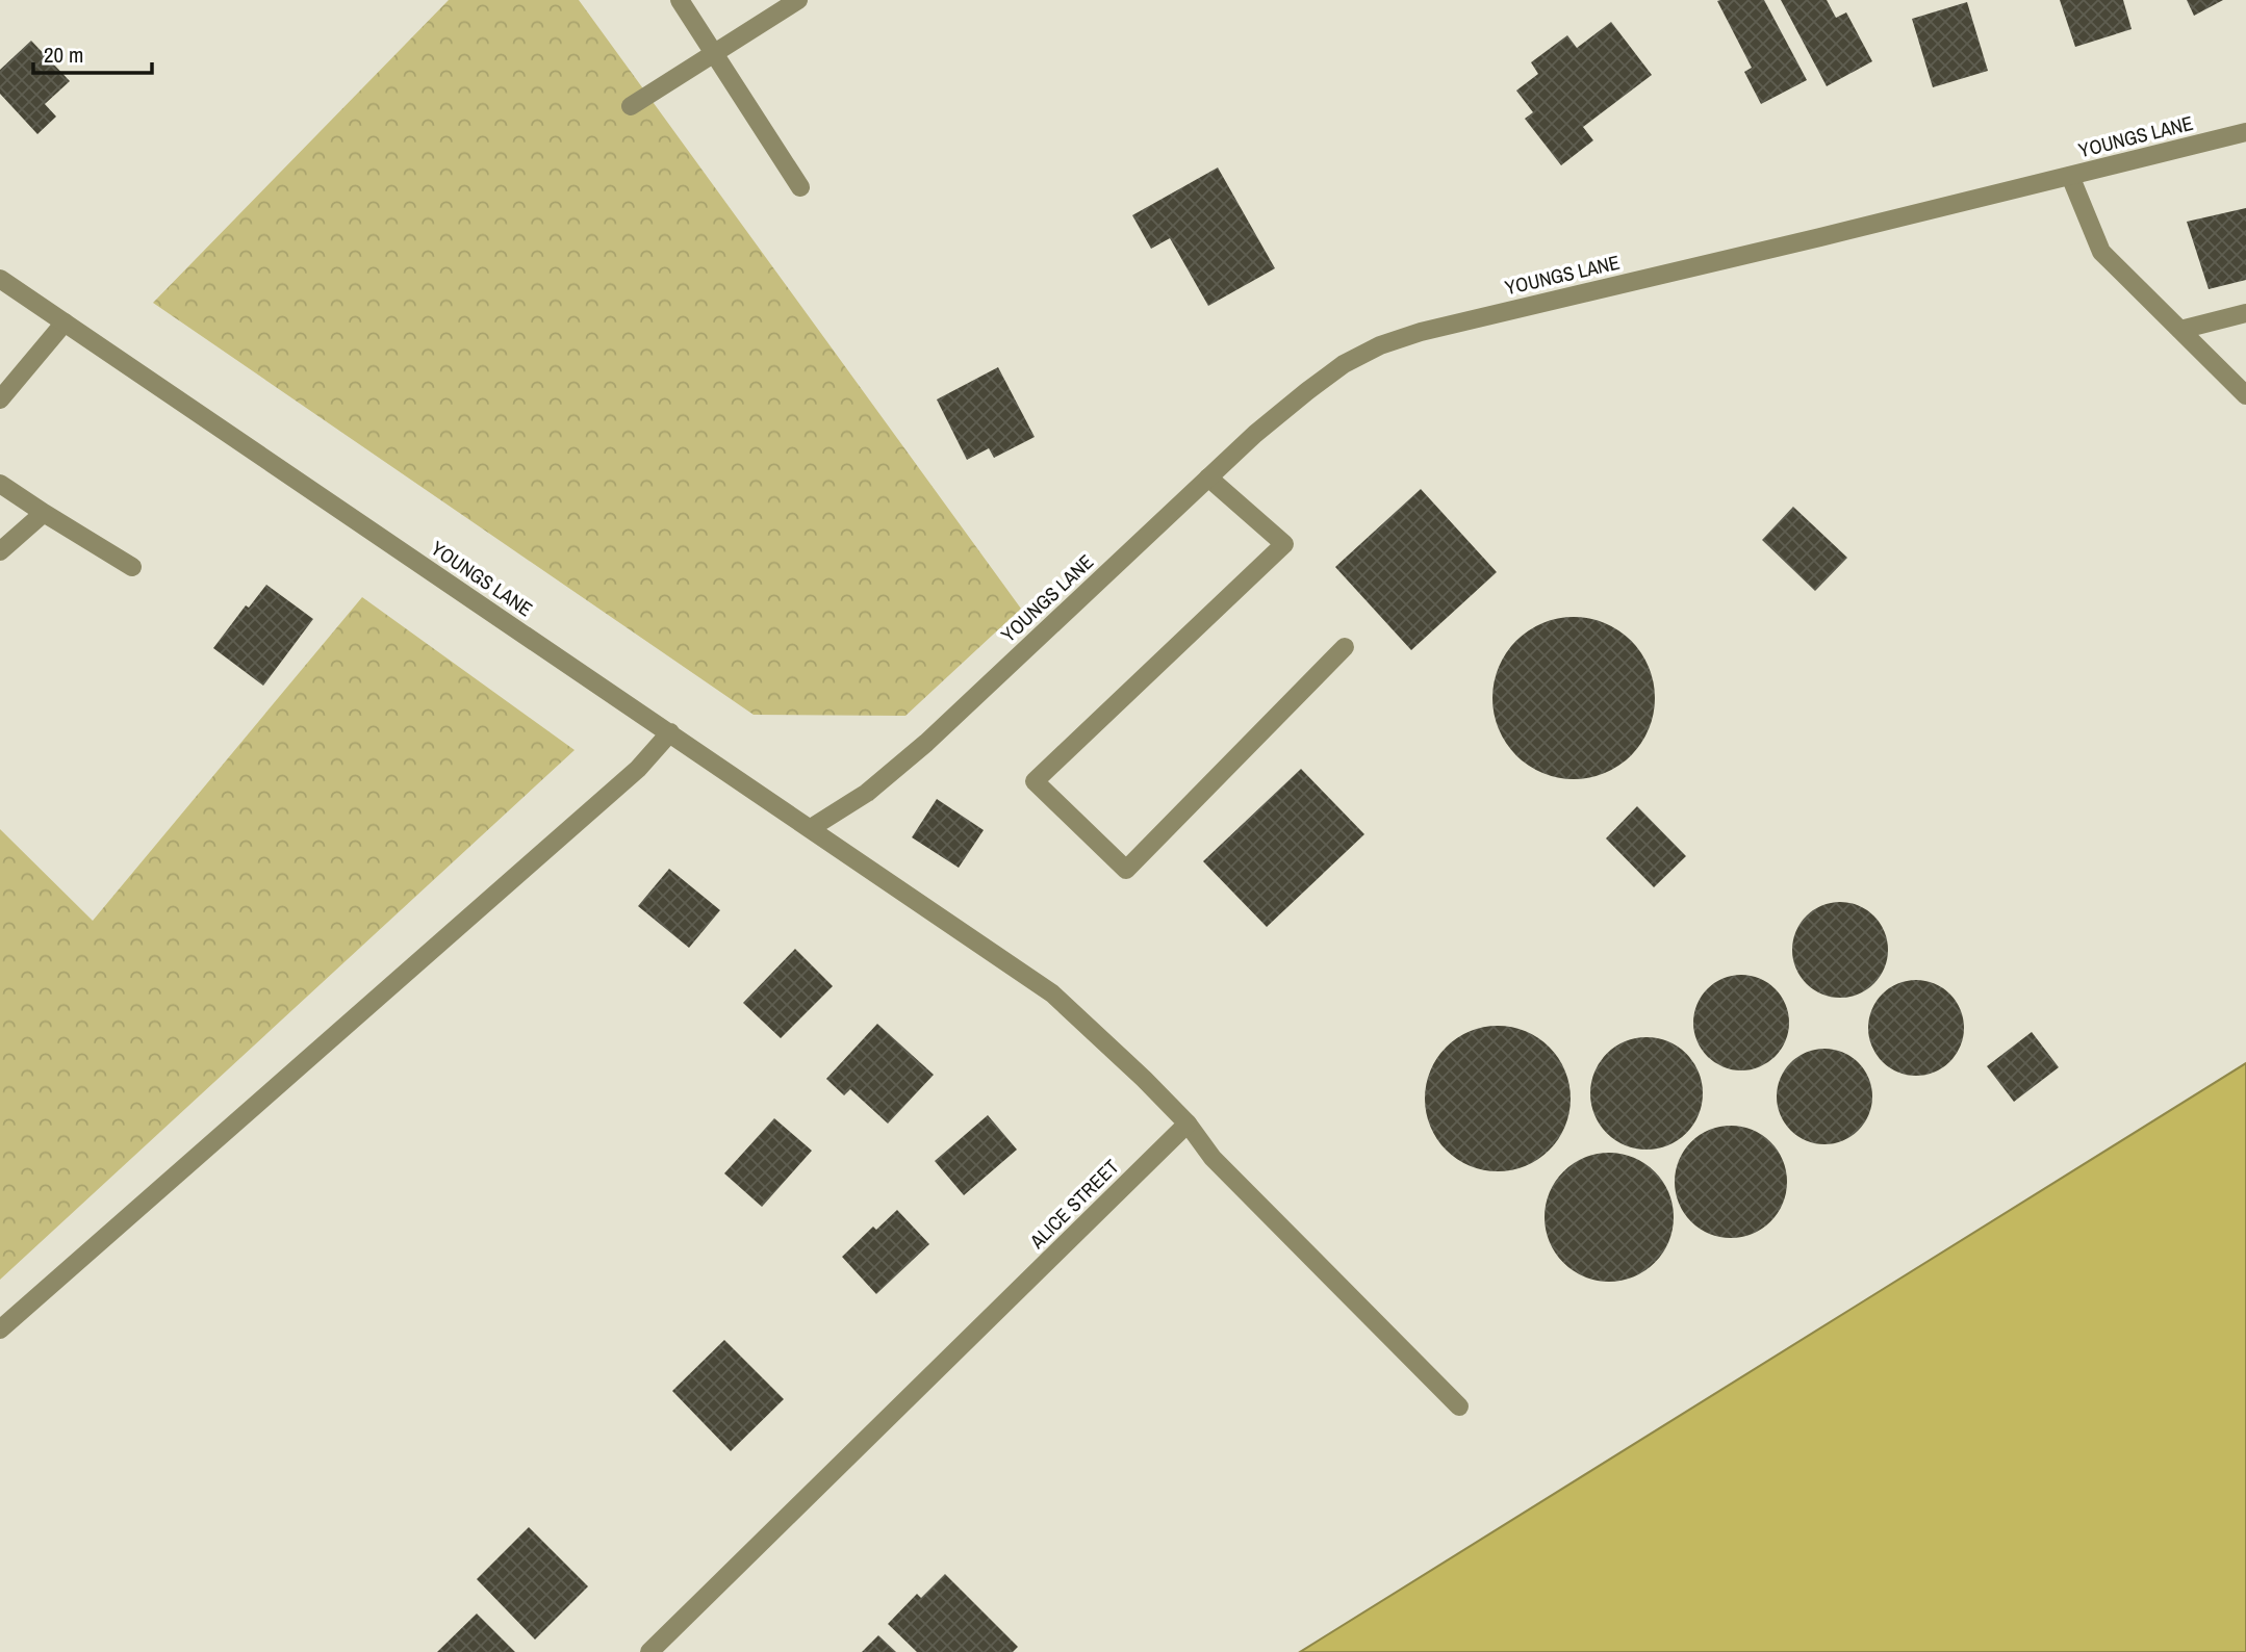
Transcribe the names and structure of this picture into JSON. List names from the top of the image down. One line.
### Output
{"streets":{"street":["YOUNGS LANE","ALICE STREET"]},"scale_bar":"20 m"}
